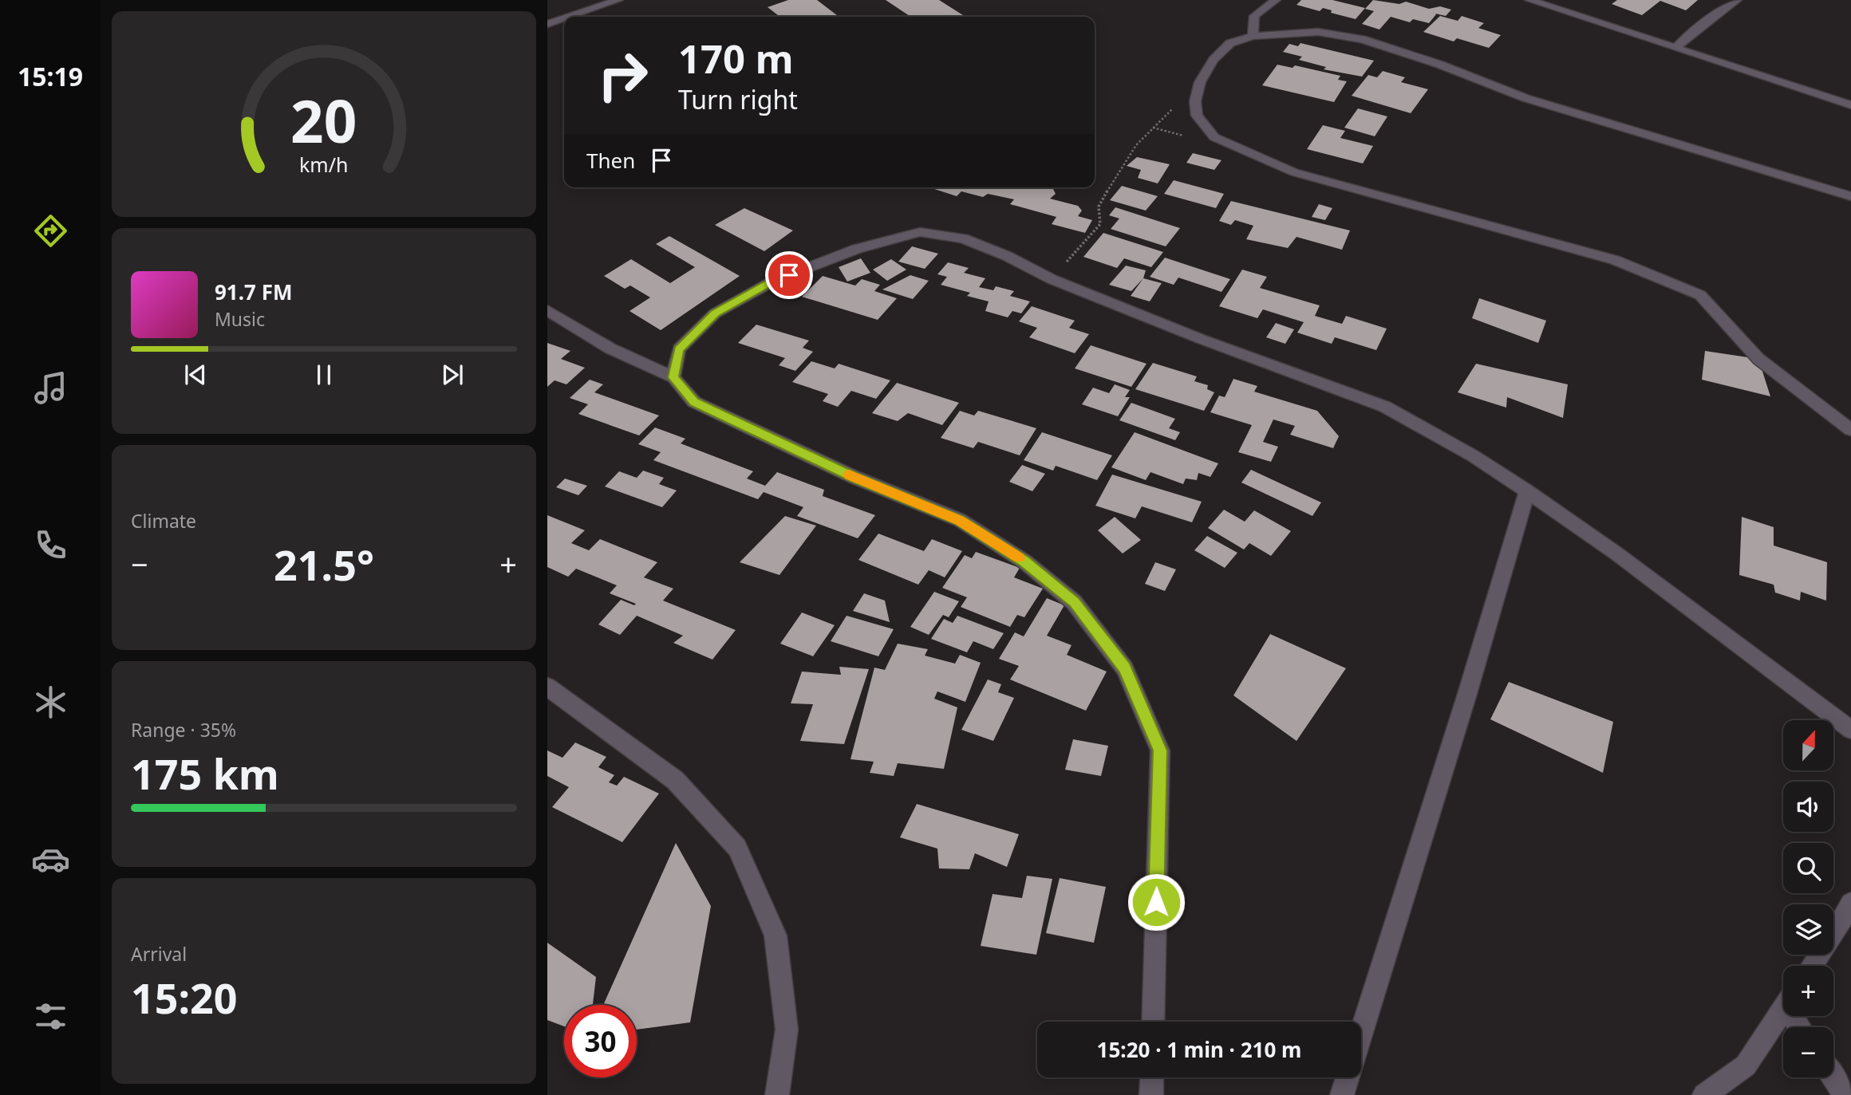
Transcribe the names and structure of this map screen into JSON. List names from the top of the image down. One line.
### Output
{"north":"top","page":{"tabs":"15:19","turn":["170 m","Turn right"],"then":"Then","song":["91.7 FM","Music"],"tile":["Climate",["Range · 35%","175 km"],["Arrival","15:20"]],"heat":["−","21.5°","+"],"map_buttons":["+","−"],"limit":"30","trip":"15:20 · 1 min · 210 m","gauge":["20","km/h"]}}
